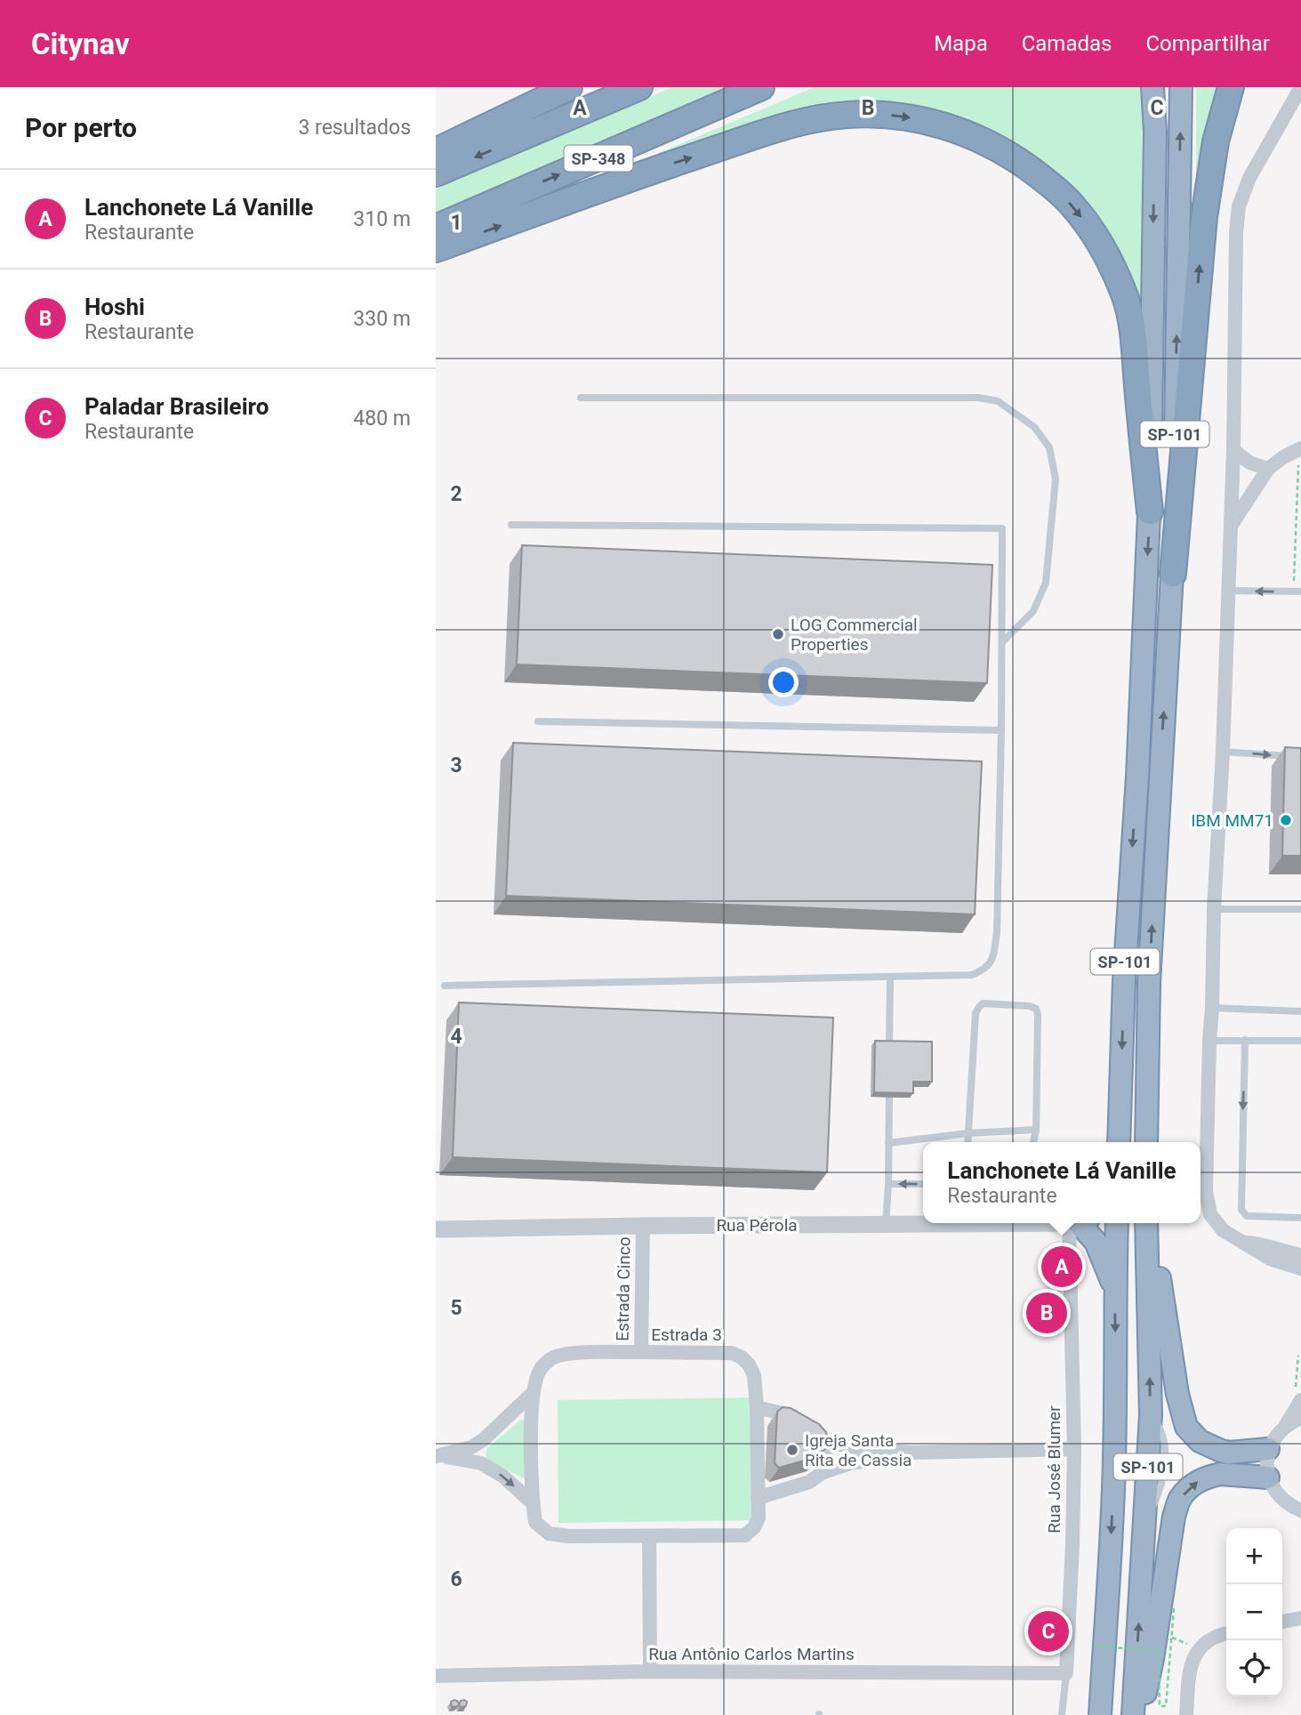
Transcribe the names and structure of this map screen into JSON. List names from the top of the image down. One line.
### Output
{"streets":{"highway":["SP-348","SP-101"],"street":["Rua Pérola","Estrada Cinco","Estrada 3","Rua José Blumer","Rua Antônio Carlos Martins"]},"crossings":[["Rua Pérola","Estrada Cinco"],["Estrada Cinco","Estrada 3"],["Rua José Blumer","Rua Antônio Carlos Martins"]],"places":["LOG Commercial Properties","IBM MM71","Igreja Santa Rita de Cassia"],"page":{"header":"Citynav","nav":["Mapa","Camadas","Compartilhar"],"heading":["Por perto","3 resultados"],"list":[{"mark":"A","name":"Lanchonete Lá Vanille","note":"Restaurante","value":"310 m"},{"mark":"B","name":"Hoshi","note":"Restaurante","value":"330 m"},{"mark":"C","name":"Paladar Brasileiro","note":"Restaurante","value":"480 m"}],"popup":["Lanchonete Lá Vanille","Restaurante"],"pins":["A","B","C"],"map_buttons":["+","−"]},"grid":{"columns":["A","B","C"],"rows":["1","2","3","4","5","6"]}}
